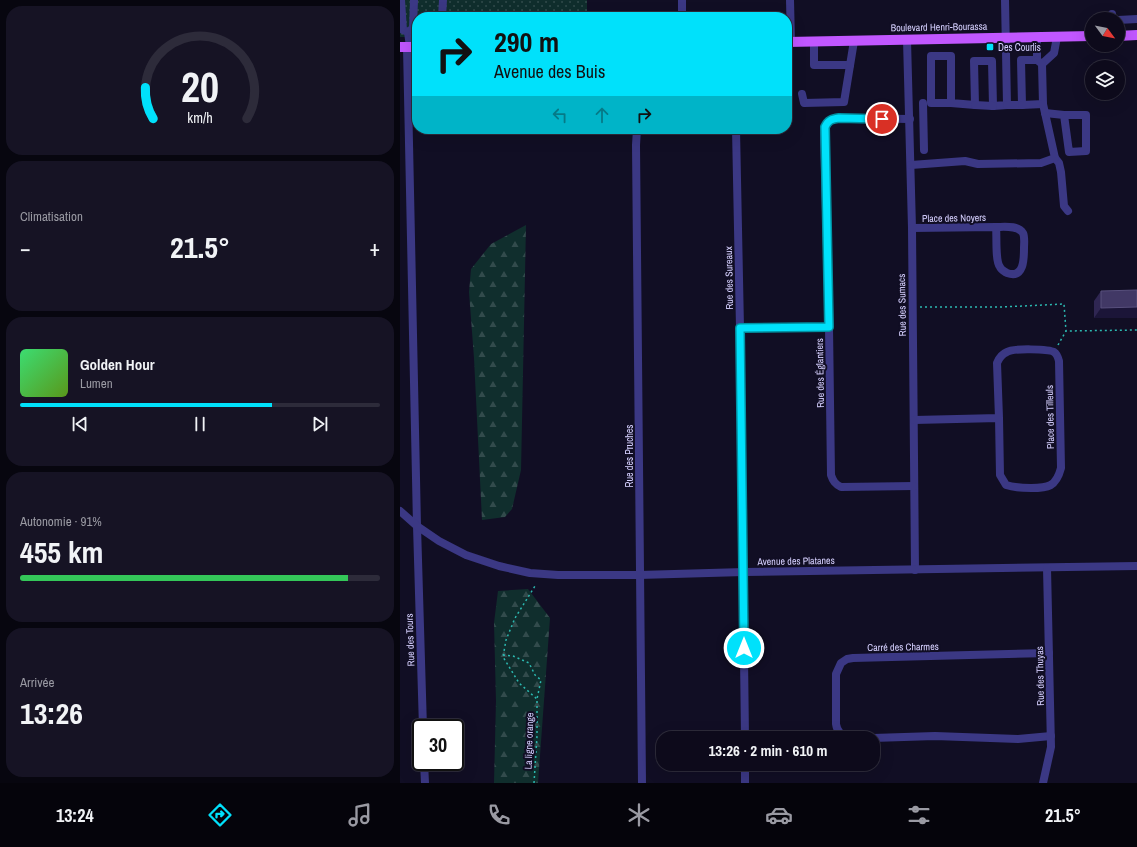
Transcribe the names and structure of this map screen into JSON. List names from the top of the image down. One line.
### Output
{"streets":{"main road":["Boulevard Henri-Bourassa"],"street":["Place des Noyers","Rue des Sureaux","Rue des Sumacs","Rue des Églantiers","Place des Tilleuls","Rue des Pruches","Avenue des Platanes","Rue des Tours","Carré des Charmes","Rue des Thuyas"],"path":["La ligne orange"]},"crossings":[["Boulevard Henri-Bourassa","Rue des Sumacs"],["Place des Noyers","Rue des Sumacs"],["Rue des Sureaux","Avenue des Platanes"],["Rue des Sumacs","Rue des Églantiers"],["Rue des Sumacs","Avenue des Platanes"],["Rue des Pruches","Avenue des Platanes"],["Avenue des Platanes","Rue des Tours"],["Avenue des Platanes","Rue des Thuyas"],["Carré des Charmes","Rue des Thuyas"]],"places":{"transit":["Des Courlis"]},"north":"bottom right","page":{"turn":["290 m","Avenue des Buis"],"tile":["Climatisation",["Autonomie · 91%","455 km"],["Arrivée","13:26"]],"heat":["−","21.5°","+"],"song":["Golden Hour","Lumen"],"limit":"30","trip":"13:26 · 2 min · 610 m","tabs":["13:24","21.5°"],"gauge":["20","km/h"]}}
